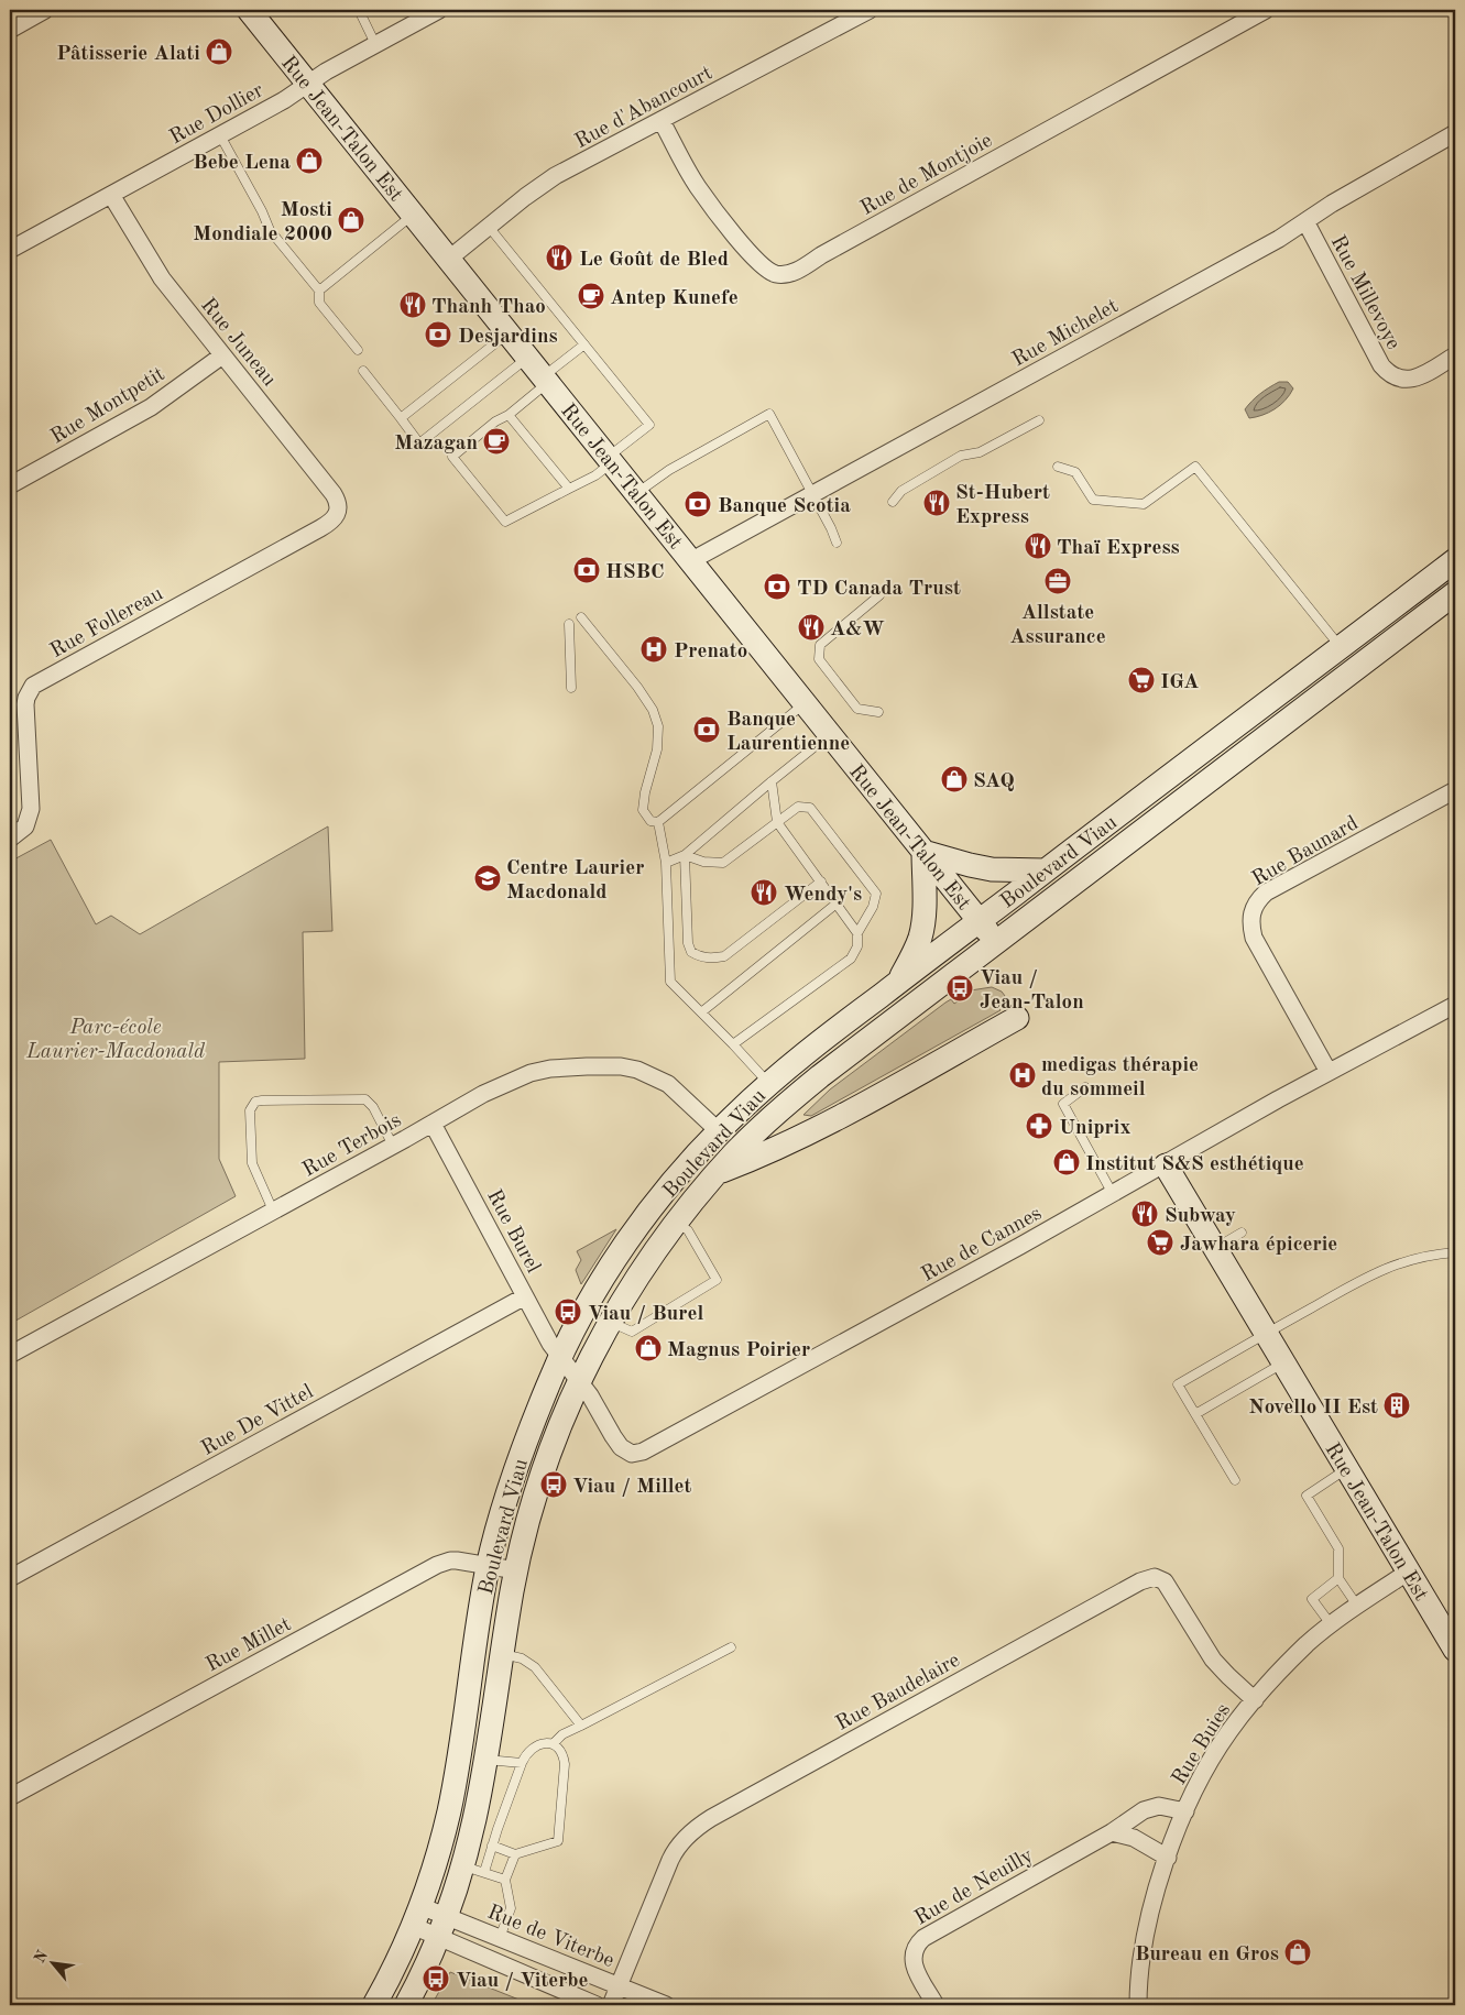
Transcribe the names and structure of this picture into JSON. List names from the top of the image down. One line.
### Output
{"streets":{"main road":["Rue Jean-Talon Est","Boulevard Viau"],"street":["Rue d'Abancourt","Rue Dollier","Rue de Montjoie","Rue Millevoye","Rue Michelet","Rue Juneau","Rue Montpetit","Rue Follereau","Rue Baunard","Rue Terbois","Rue Burel","Rue de Cannes","Rue De Vittel","Rue Millet","Rue Baudelaire","Rue Buies","Rue de Neuilly","Rue de Viterbe"]},"crossings":[["Rue d'Abancourt","Rue Jean-Talon Est"],["Rue d'Abancourt","Rue de Montjoie"],["Rue Dollier","Rue Jean-Talon Est"],["Rue Dollier","Rue Juneau"],["Rue Jean-Talon Est","Rue Michelet"],["Rue Jean-Talon Est","Boulevard Viau"],["Rue Jean-Talon Est","Rue de Cannes"],["Rue Jean-Talon Est","Rue Buies"],["Rue Millevoye","Rue Michelet"],["Rue Juneau","Rue Montpetit"],["Rue Juneau","Rue Follereau"],["Rue Baunard","Rue de Cannes"],["Boulevard Viau","Rue Terbois"],["Boulevard Viau","Rue Burel"],["Boulevard Viau","Rue de Cannes"],["Boulevard Viau","Rue Millet"],["Boulevard Viau","Rue de Viterbe"],["Rue Terbois","Rue Burel"],["Rue Burel","Rue de Cannes"],["Rue Burel","Rue De Vittel"],["Rue Baudelaire","Rue Buies"],["Rue Baudelaire","Rue de Viterbe"],["Rue Buies","Rue de Neuilly"]],"parks":["Parc-école Laurier-Macdonald"],"places":{"shop":["Pâtisserie Alati","Bebe Lena","Mosti Mondiale 2000","SAQ","Institut S&S esthétique","Magnus Poirier","Bureau en Gros"],"restaurant":["Le Goût de Bled","Thanh Thao","St-Hubert Express","Thaï Express","A&W","Wendy's","Subway"],"cafe":["Antep Kunefe","Mazagan"],"bank":["Desjardins","Banque Scotia","HSBC","TD Canada Trust","Banque Laurentienne"],"office":["Allstate Assurance"],"hospital":["Prenato","medigas thérapie du sommeil"],"supermarket":["IGA","Jawhara épicerie"],"school or university":["Centre Laurier Macdonald"],"bus stop":["Viau / Jean-Talon","Viau / Burel","Viau / Millet","Viau / Viterbe"],"pharmacy":["Uniprix"],"building":["Novello II Est"]},"north":"top left"}
